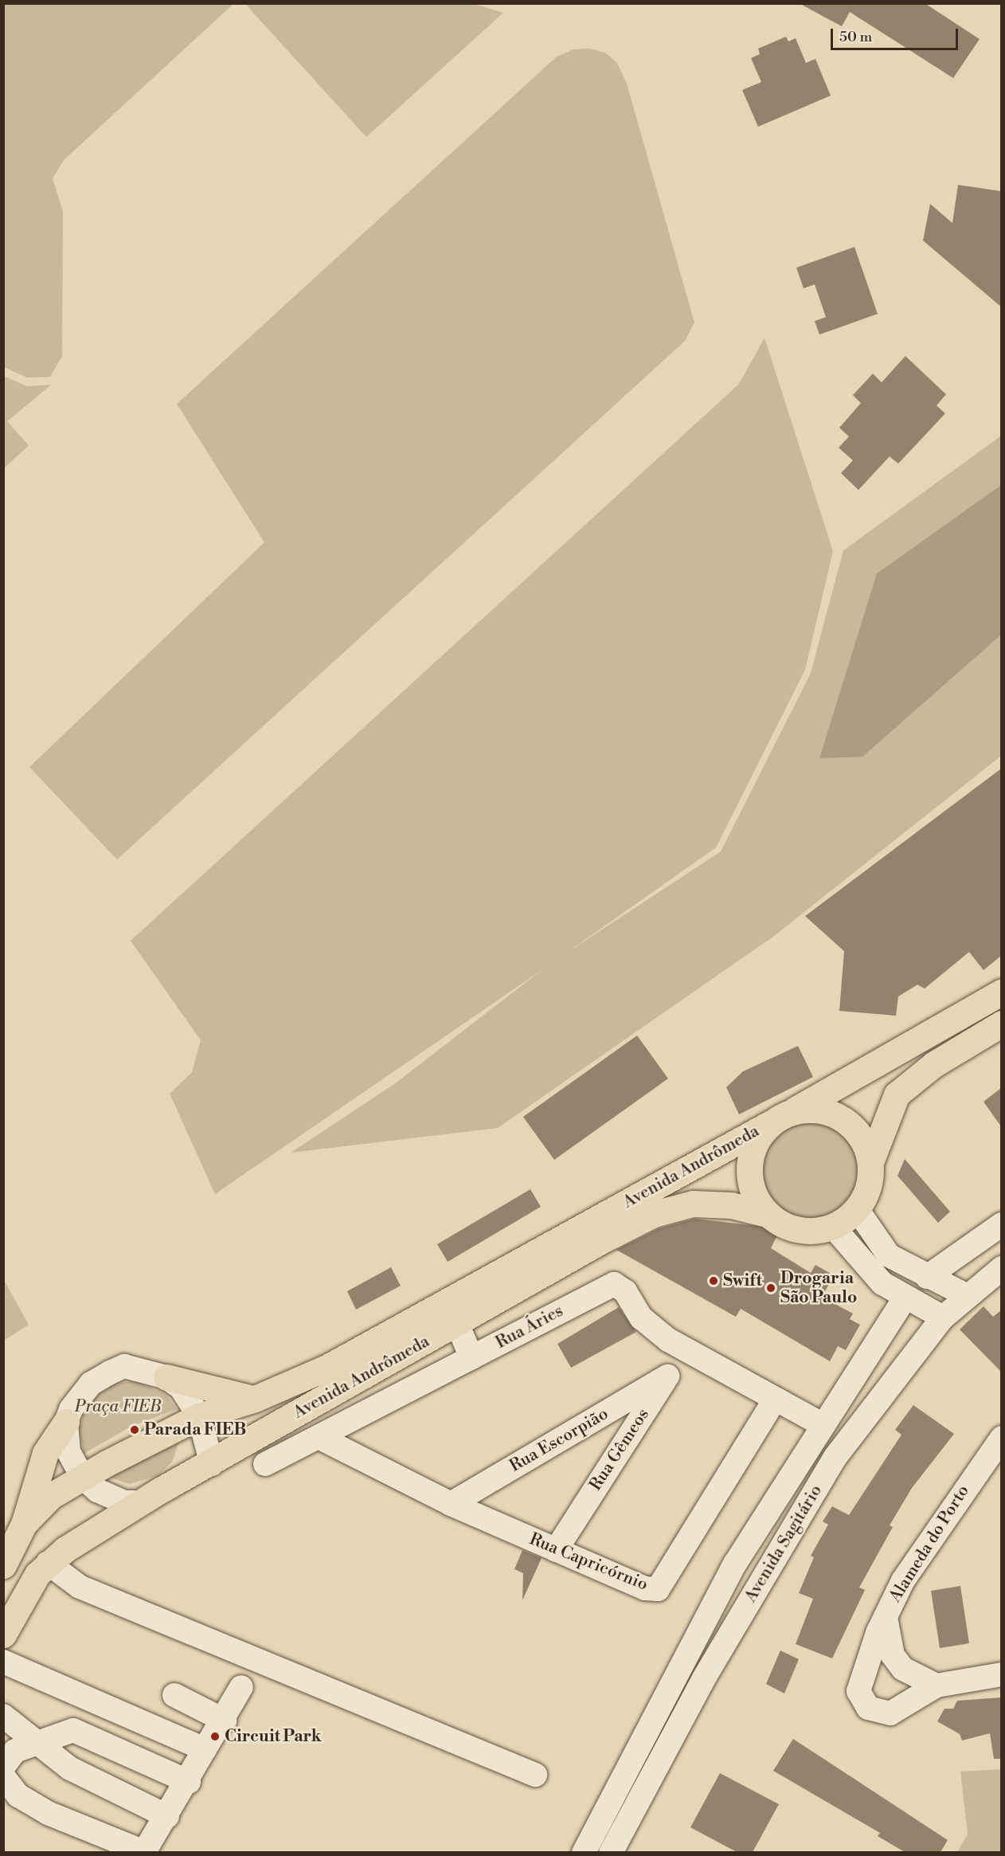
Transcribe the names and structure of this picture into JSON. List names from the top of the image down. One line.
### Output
{"streets":{"main road":["Avenida Andrômeda"],"street":["Rua Áries","Rua Escorpião","Rua Gêmeos","Avenida Sagitário","Alameda do Porto","Rua Capricórnio"]},"crossings":[["Rua Áries","Rua Gêmeos"],["Rua Áries","Avenida Sagitário"],["Rua Áries","Rua Capricórnio"],["Rua Escorpião","Rua Gêmeos"],["Rua Escorpião","Rua Capricórnio"],["Rua Gêmeos","Rua Capricórnio"]],"parks":["Praça FIEB"],"places":["Swift","Drogaria São Paulo","Parada FIEB","Circuit Park"],"scale_bar":"50 m"}
